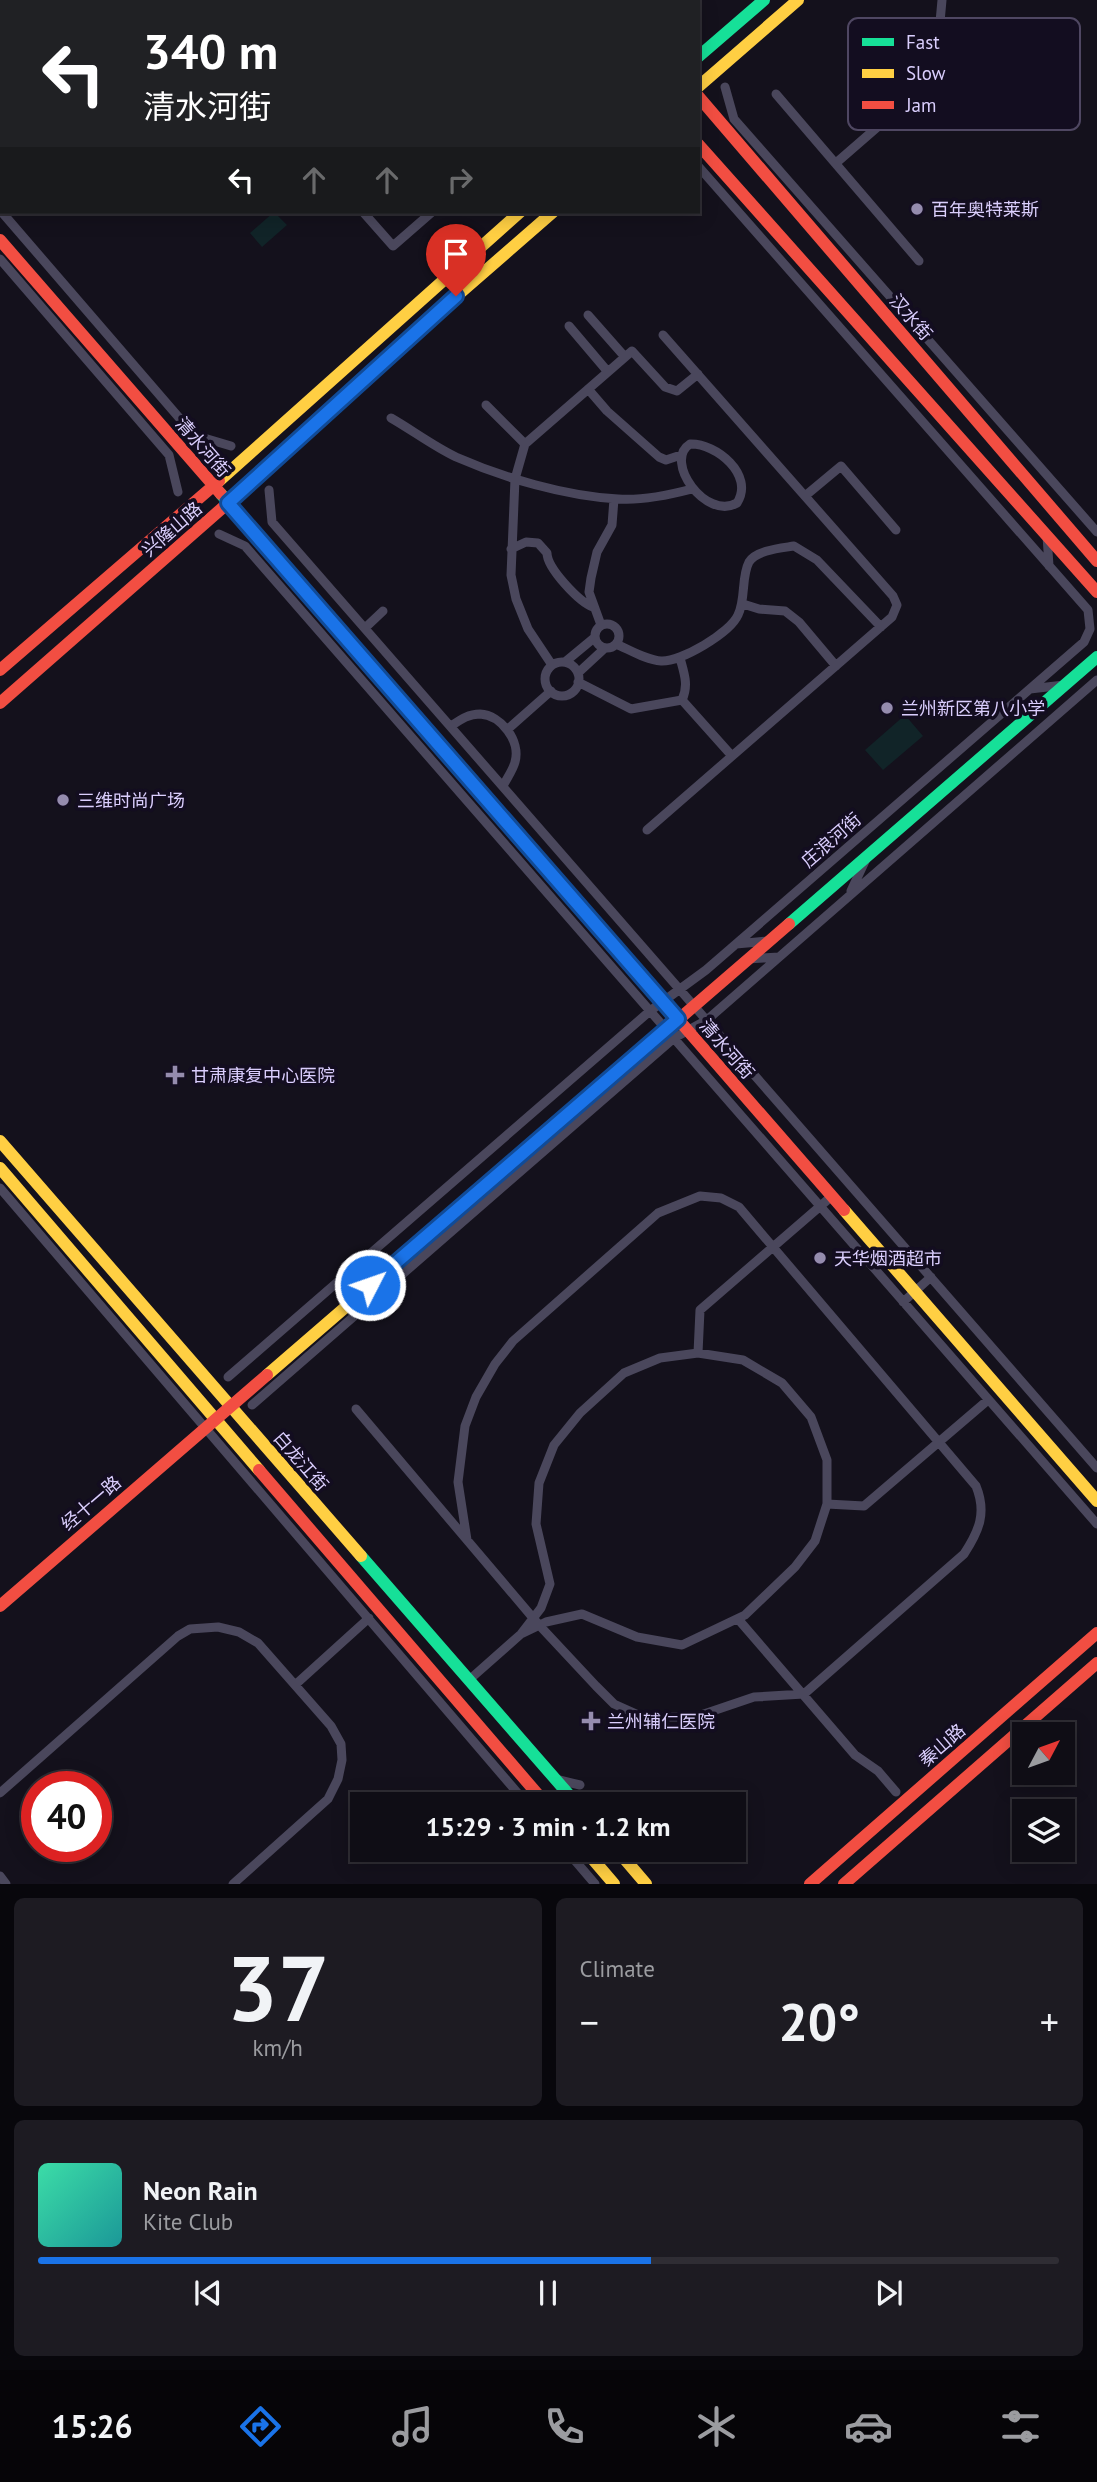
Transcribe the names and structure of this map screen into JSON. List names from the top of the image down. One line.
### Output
{"streets":{"street":["汉水街","清水河街","兴隆山路","庄浪河街","白龙江街","经十一路","秦山路"]},"crossings":[["清水河街","兴隆山路"],["清水河街","庄浪河街"],["清水河街","经十一路"],["白龙江街","经十一路"]],"places":{"other":["百年奥特莱斯","兰州新区第八小学","三维时尚广场","天华烟酒超市"],"health":["甘肃康复中心医院","兰州辅仁医院"]},"legend":["Fast","Slow","Jam"],"north":"top right","page":{"turn":["340 m","清水河街"],"limit":"40","trip":"15:29 · 3 min · 1.2 km","tile":[["37","km/h"],"Climate"],"heat":["−","20°","+"],"song":["Neon Rain","Kite Club"],"tabs":"15:26"}}
